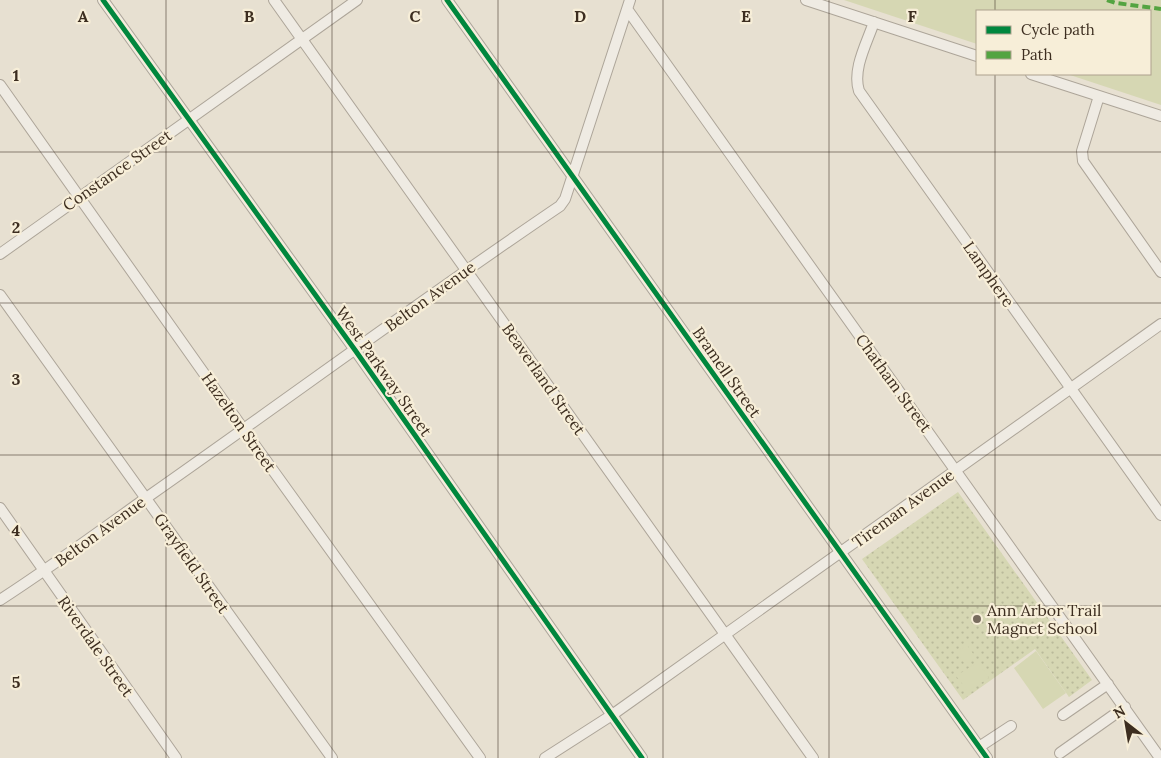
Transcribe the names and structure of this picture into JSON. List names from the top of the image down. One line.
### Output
{"streets":{"street":["Constance Street","Lamphere","Belton Avenue","West Parkway Street","Bramell Street","Beaverland Street","Chatham Street","Hazelton Street","Tireman Avenue","Grayfield Street","Riverdale Street"]},"crossings":[["Constance Street","West Parkway Street"],["Constance Street","Beaverland Street"],["Constance Street","Hazelton Street"],["Lamphere","Tireman Avenue"],["Belton Avenue","West Parkway Street"],["Belton Avenue","Bramell Street"],["Belton Avenue","Beaverland Street"],["Belton Avenue","Chatham Street"],["Belton Avenue","Hazelton Street"],["Belton Avenue","Grayfield Street"],["Belton Avenue","Riverdale Street"],["West Parkway Street","Tireman Avenue"],["Bramell Street","Tireman Avenue"],["Beaverland Street","Tireman Avenue"],["Chatham Street","Tireman Avenue"]],"places":["Ann Arbor Trail Magnet School"],"legend":["Cycle path","Path"],"north":"top left","grid":{"columns":["A","B","C","D","E","F"],"rows":["1","2","3","4","5"]}}
